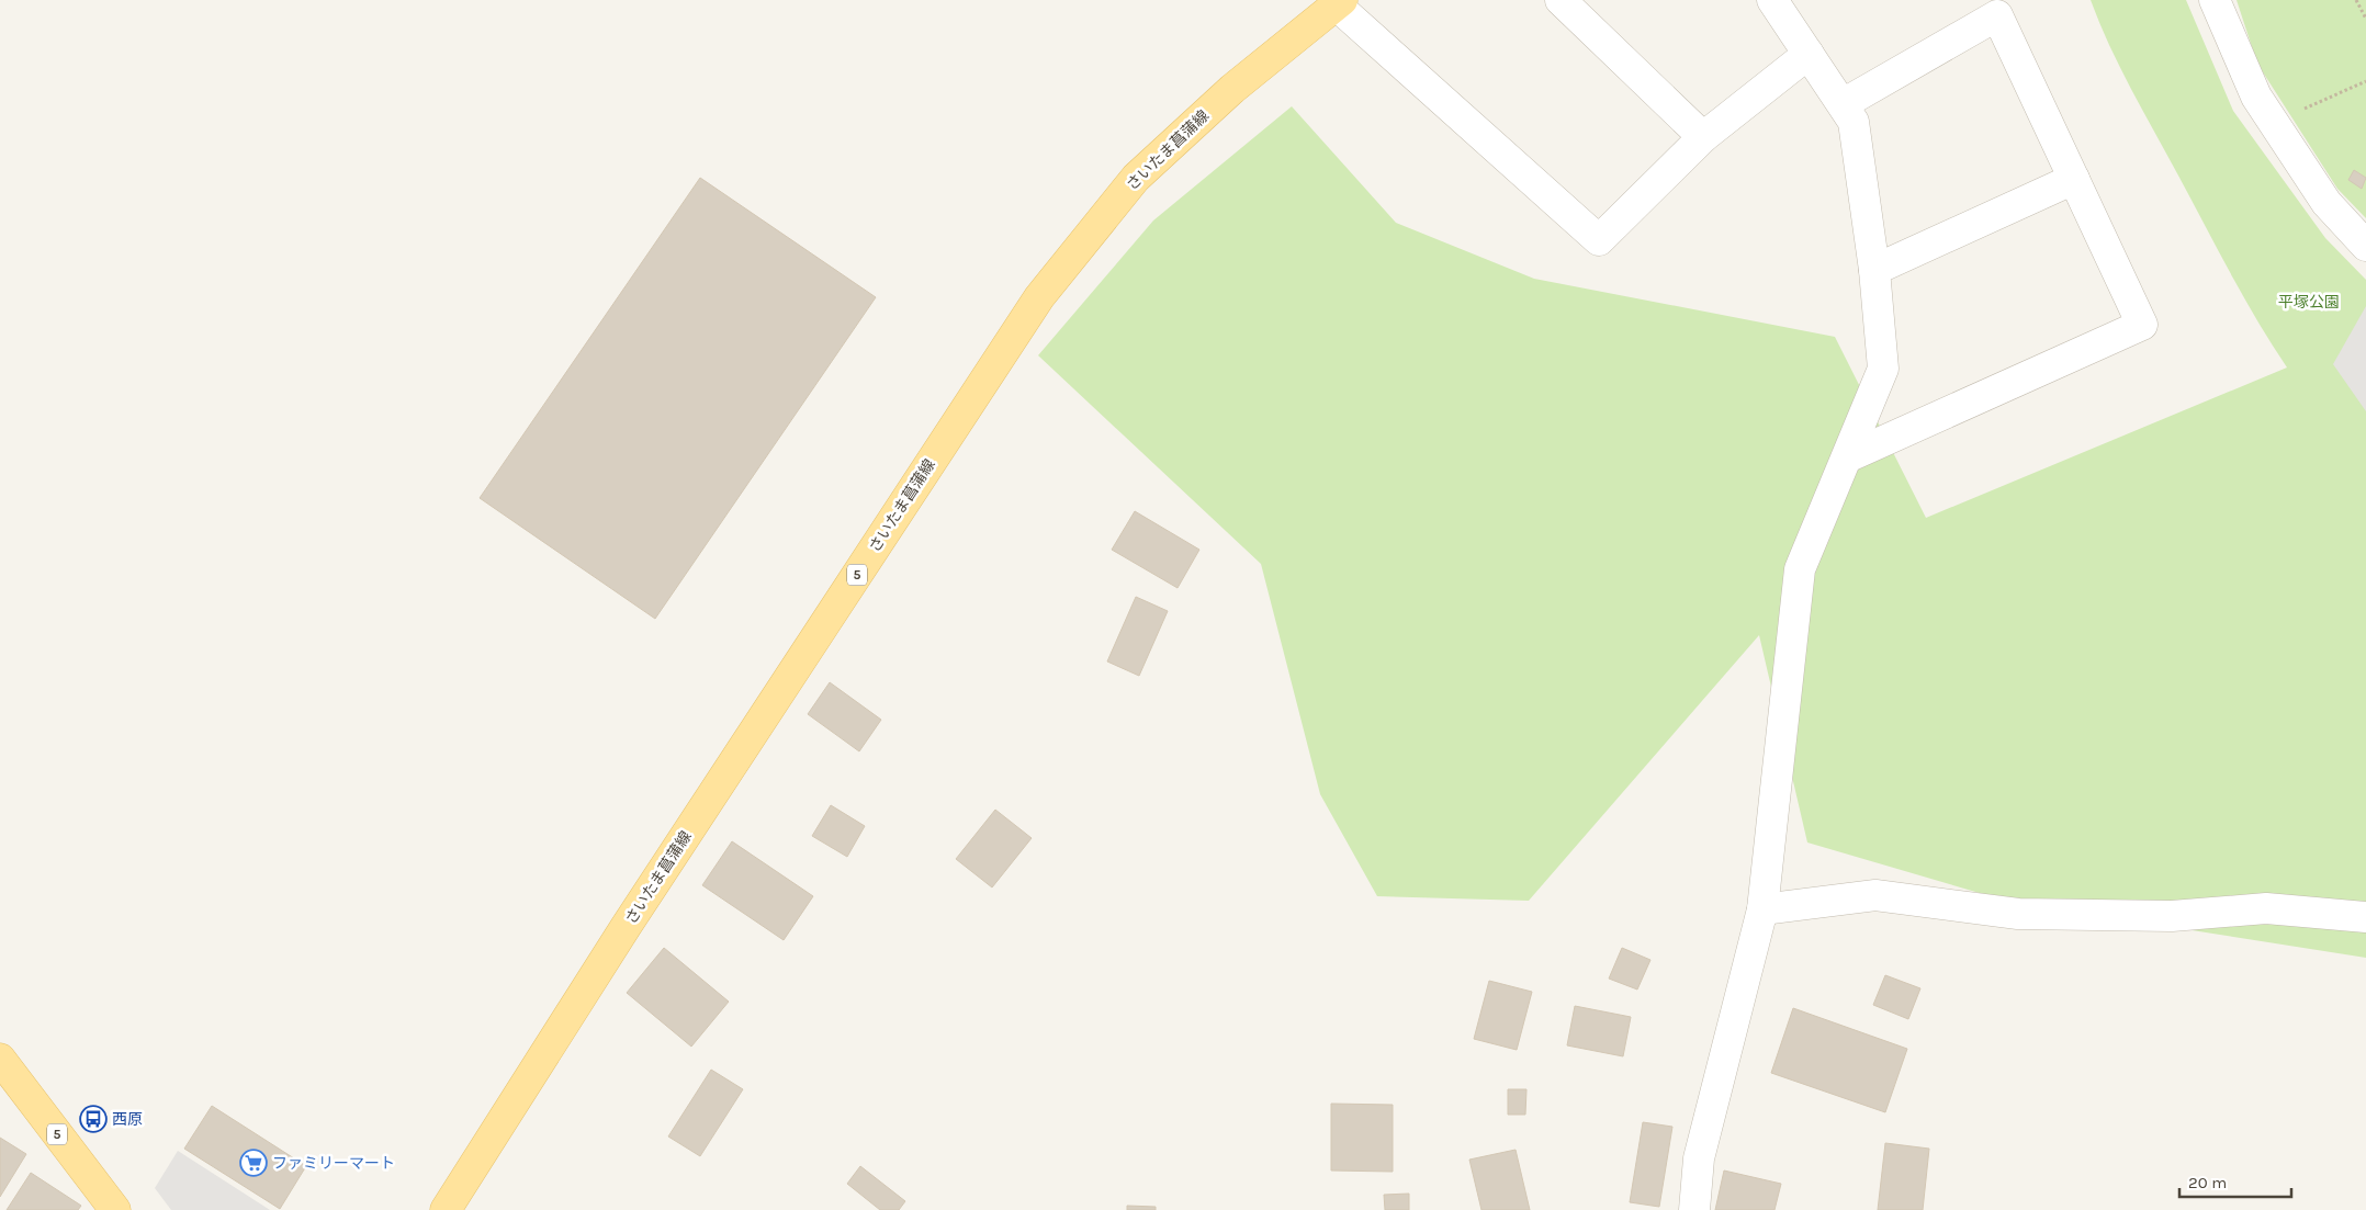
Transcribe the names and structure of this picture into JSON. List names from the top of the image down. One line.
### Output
{"streets":{"main road":["さいたま菖蒲線","5"]},"parks":["平塚公園"],"places":{"bus stop":["西原"],"supermarket":["ファミリーマート"]},"scale_bar":"20 m"}
